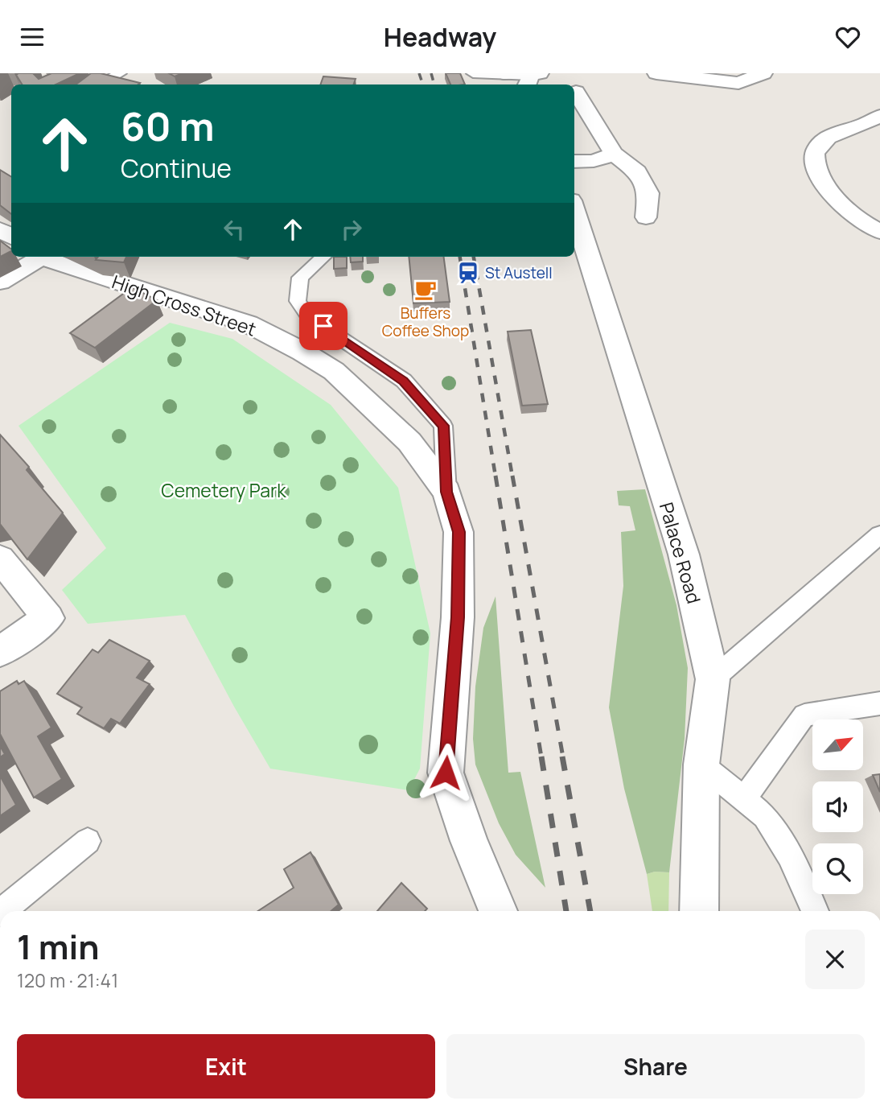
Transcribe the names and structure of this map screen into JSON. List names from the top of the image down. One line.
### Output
{"streets":{"street":["High Cross Street","Palace Road"]},"parks":["Cemetery Park"],"places":{"station":["St Austell"],"cafe":["Buffers Coffee Shop"]},"north":"top right","page":{"header":"Headway","turn":["60 m","Continue"],"heading":["1 min","120 m · 21:41"],"buttons":["Exit","Share"]}}
